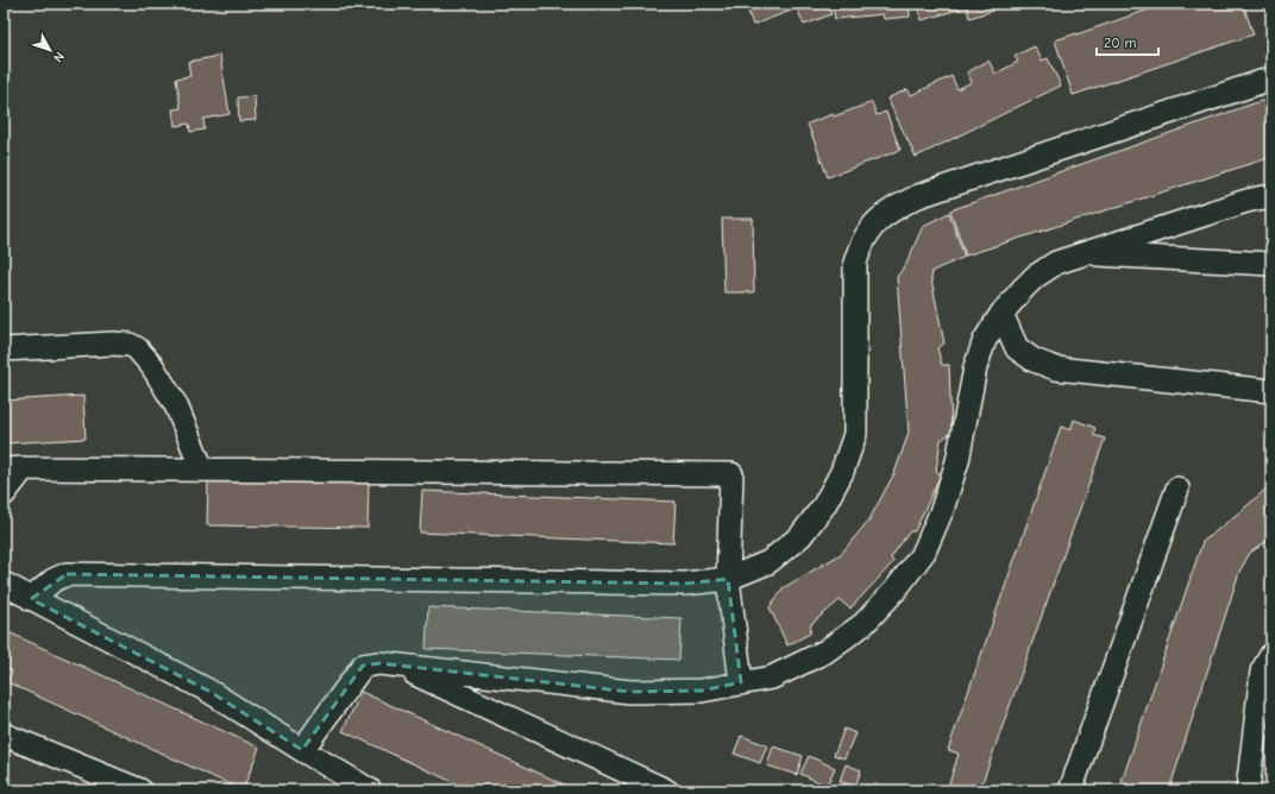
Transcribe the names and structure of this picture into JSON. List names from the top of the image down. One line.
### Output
{"scale_bar":"20 m","north":"bottom right"}
